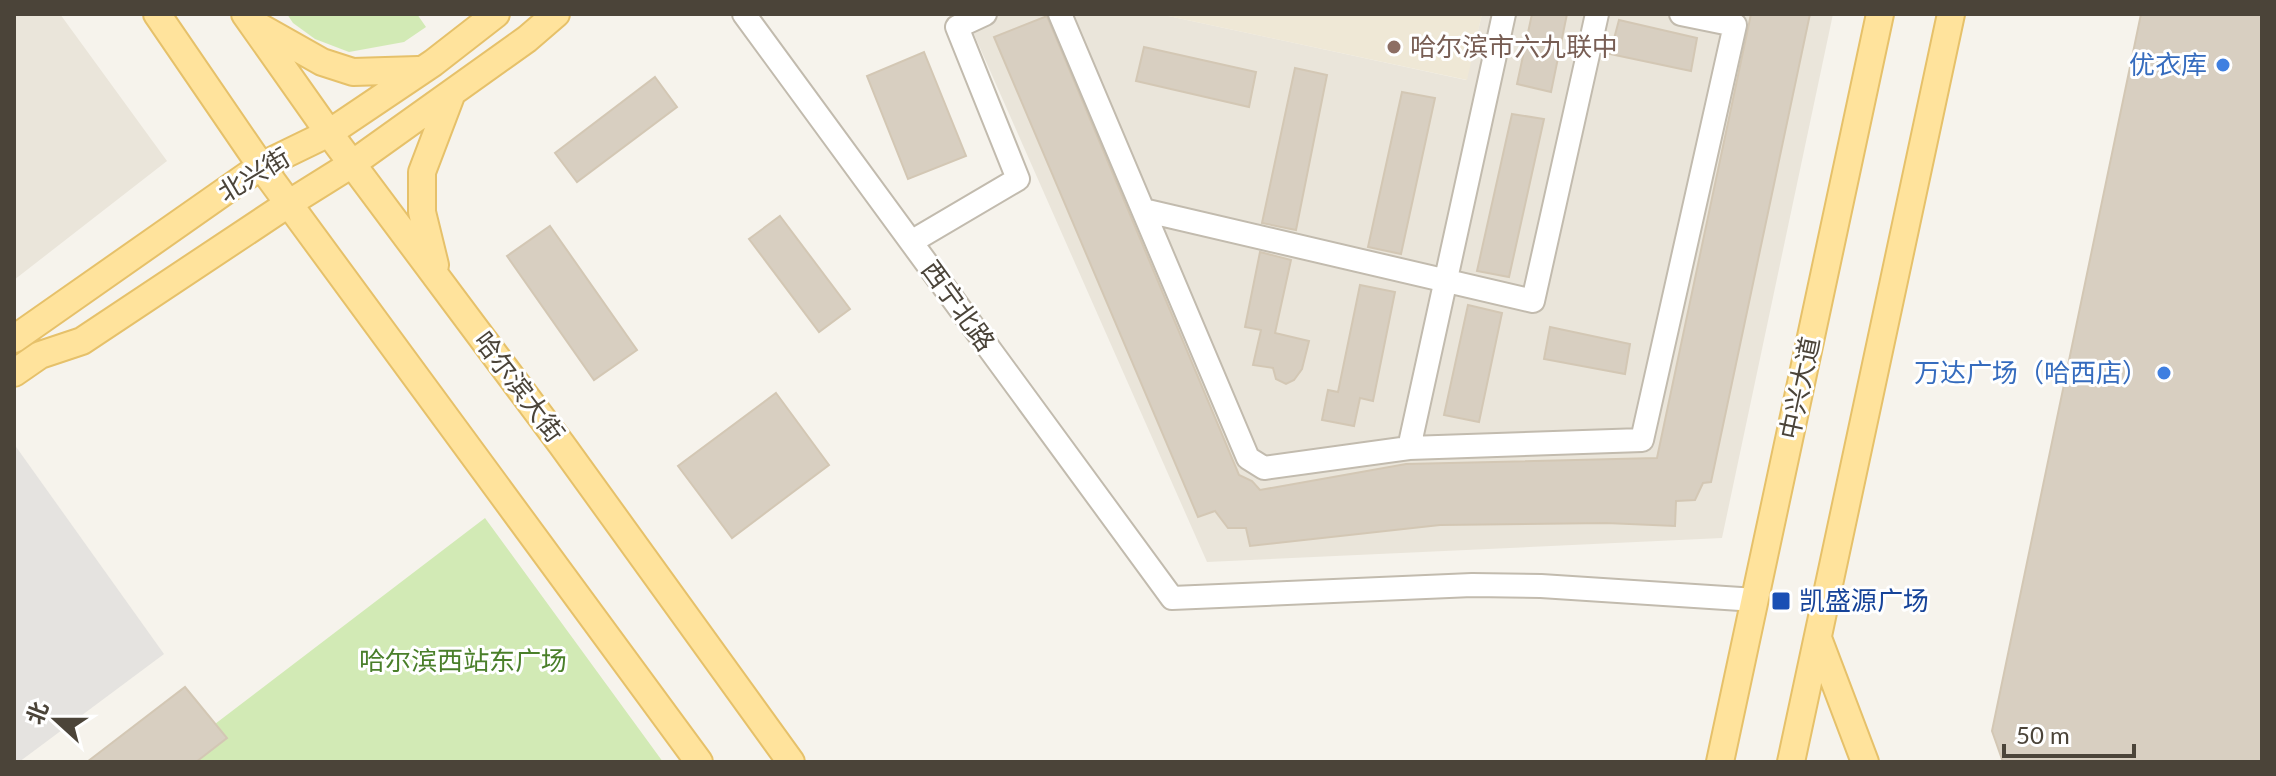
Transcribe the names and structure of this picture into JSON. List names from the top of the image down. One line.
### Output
{"streets":{"main road":["北兴街","哈尔滨大街","中兴大道"],"street":["西宁北路"]},"crossings":[["北兴街","哈尔滨大街"],["西宁北路","中兴大道"]],"parks":["哈尔滨西站东广场"],"places":{"other":["哈尔滨市六九联中","优衣库","万达广场（哈西店）"],"transit":["凯盛源广场"]},"scale_bar":"50 m","north":"left"}
